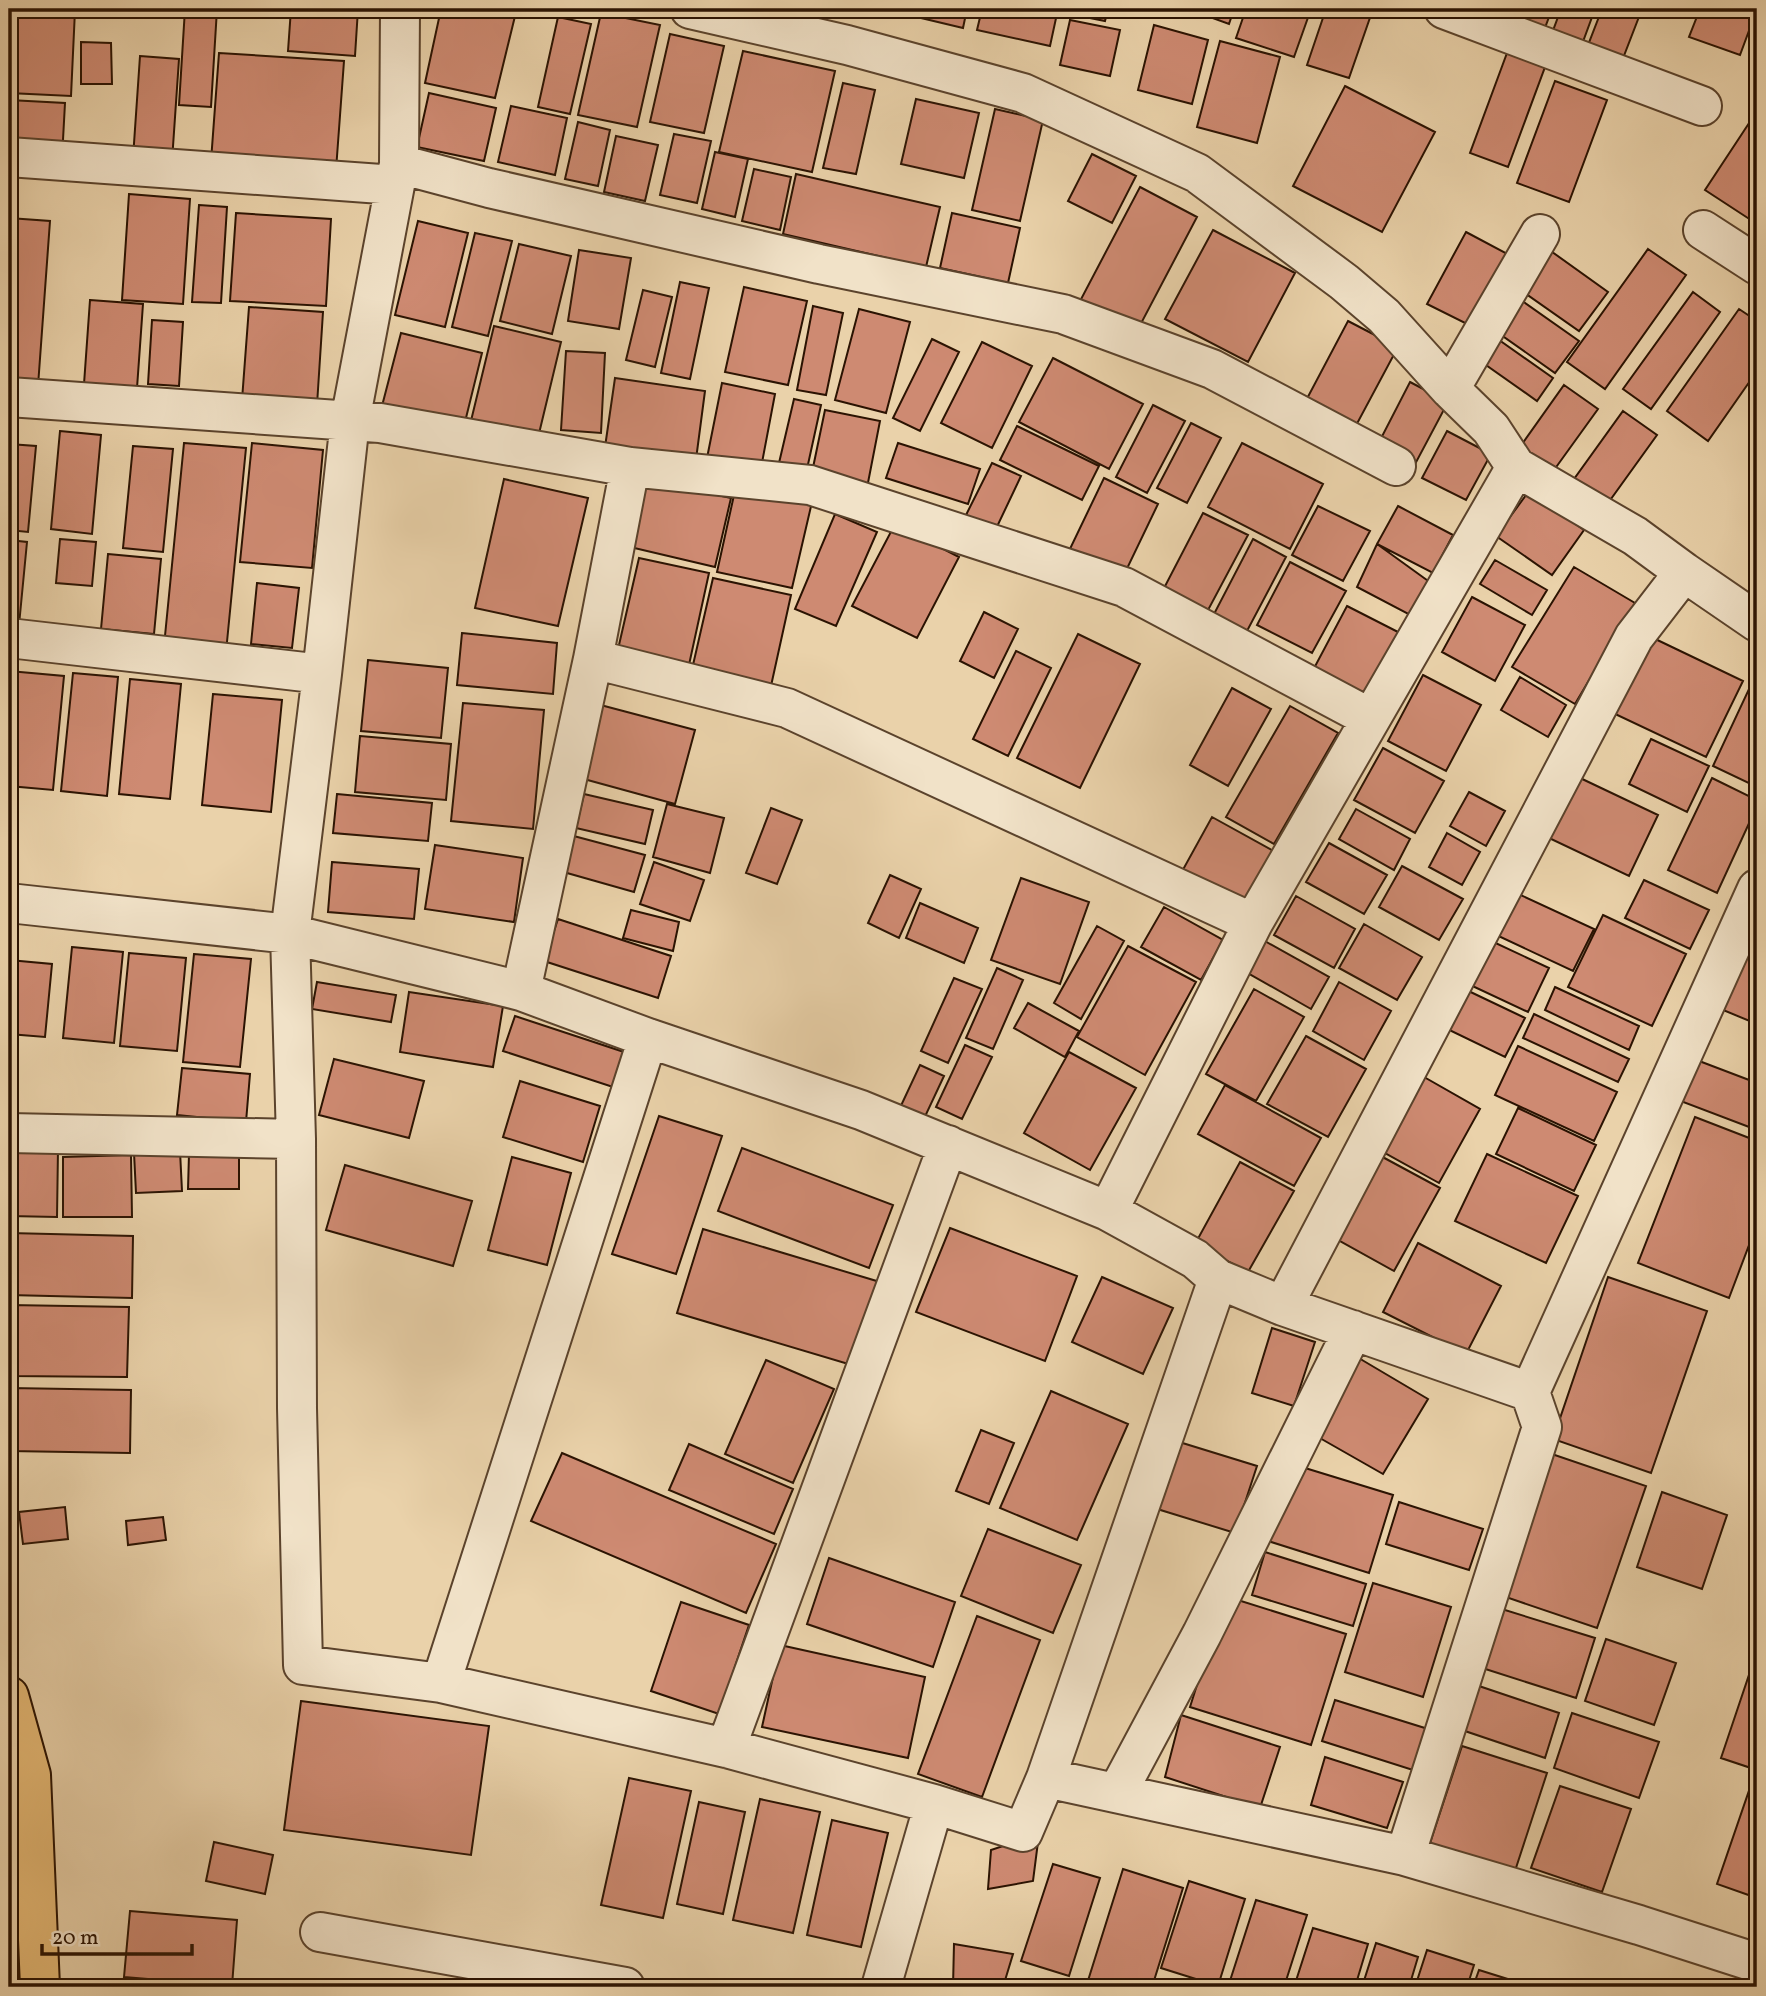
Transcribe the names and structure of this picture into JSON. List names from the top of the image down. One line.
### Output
{"scale_bar":"20 m"}
